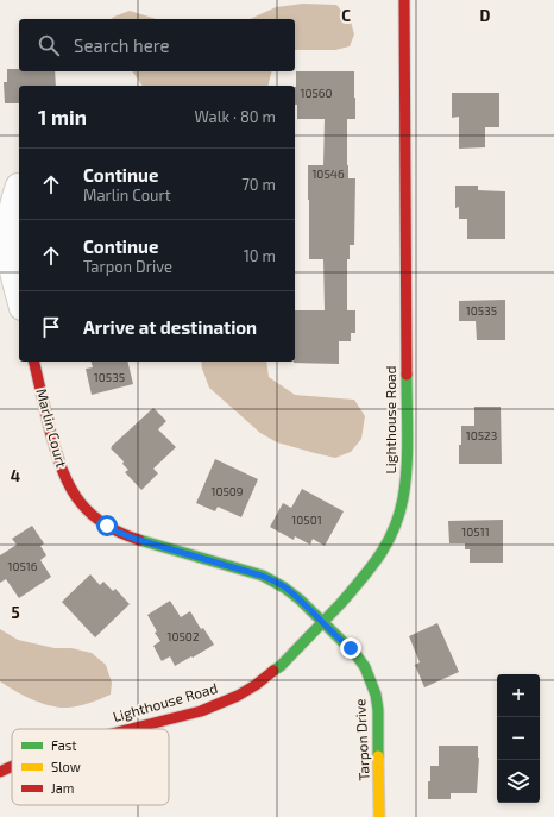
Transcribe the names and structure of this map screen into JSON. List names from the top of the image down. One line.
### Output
{"streets":{"street":["Lighthouse Road","Marlin Court","Tarpon Drive"]},"crossings":[["Lighthouse Road","Marlin Court"],["Lighthouse Road","Tarpon Drive"],["Marlin Court","Tarpon Drive"]],"house_numbers":["10560","10546","10535","10535","10523","10509","10501","10511","10516","10502"],"legend":["Fast","Slow","Jam"],"page":{"search":"Search here","heading":["1 min","Walk · 80 m"],"list":[["Continue","Marlin Court","70 m"],["Continue","Tarpon Drive","10 m"],"Arrive at destination"],"map_buttons":["+","−"]},"grid":{"columns":["C","D"],"rows":["4","5"]}}
